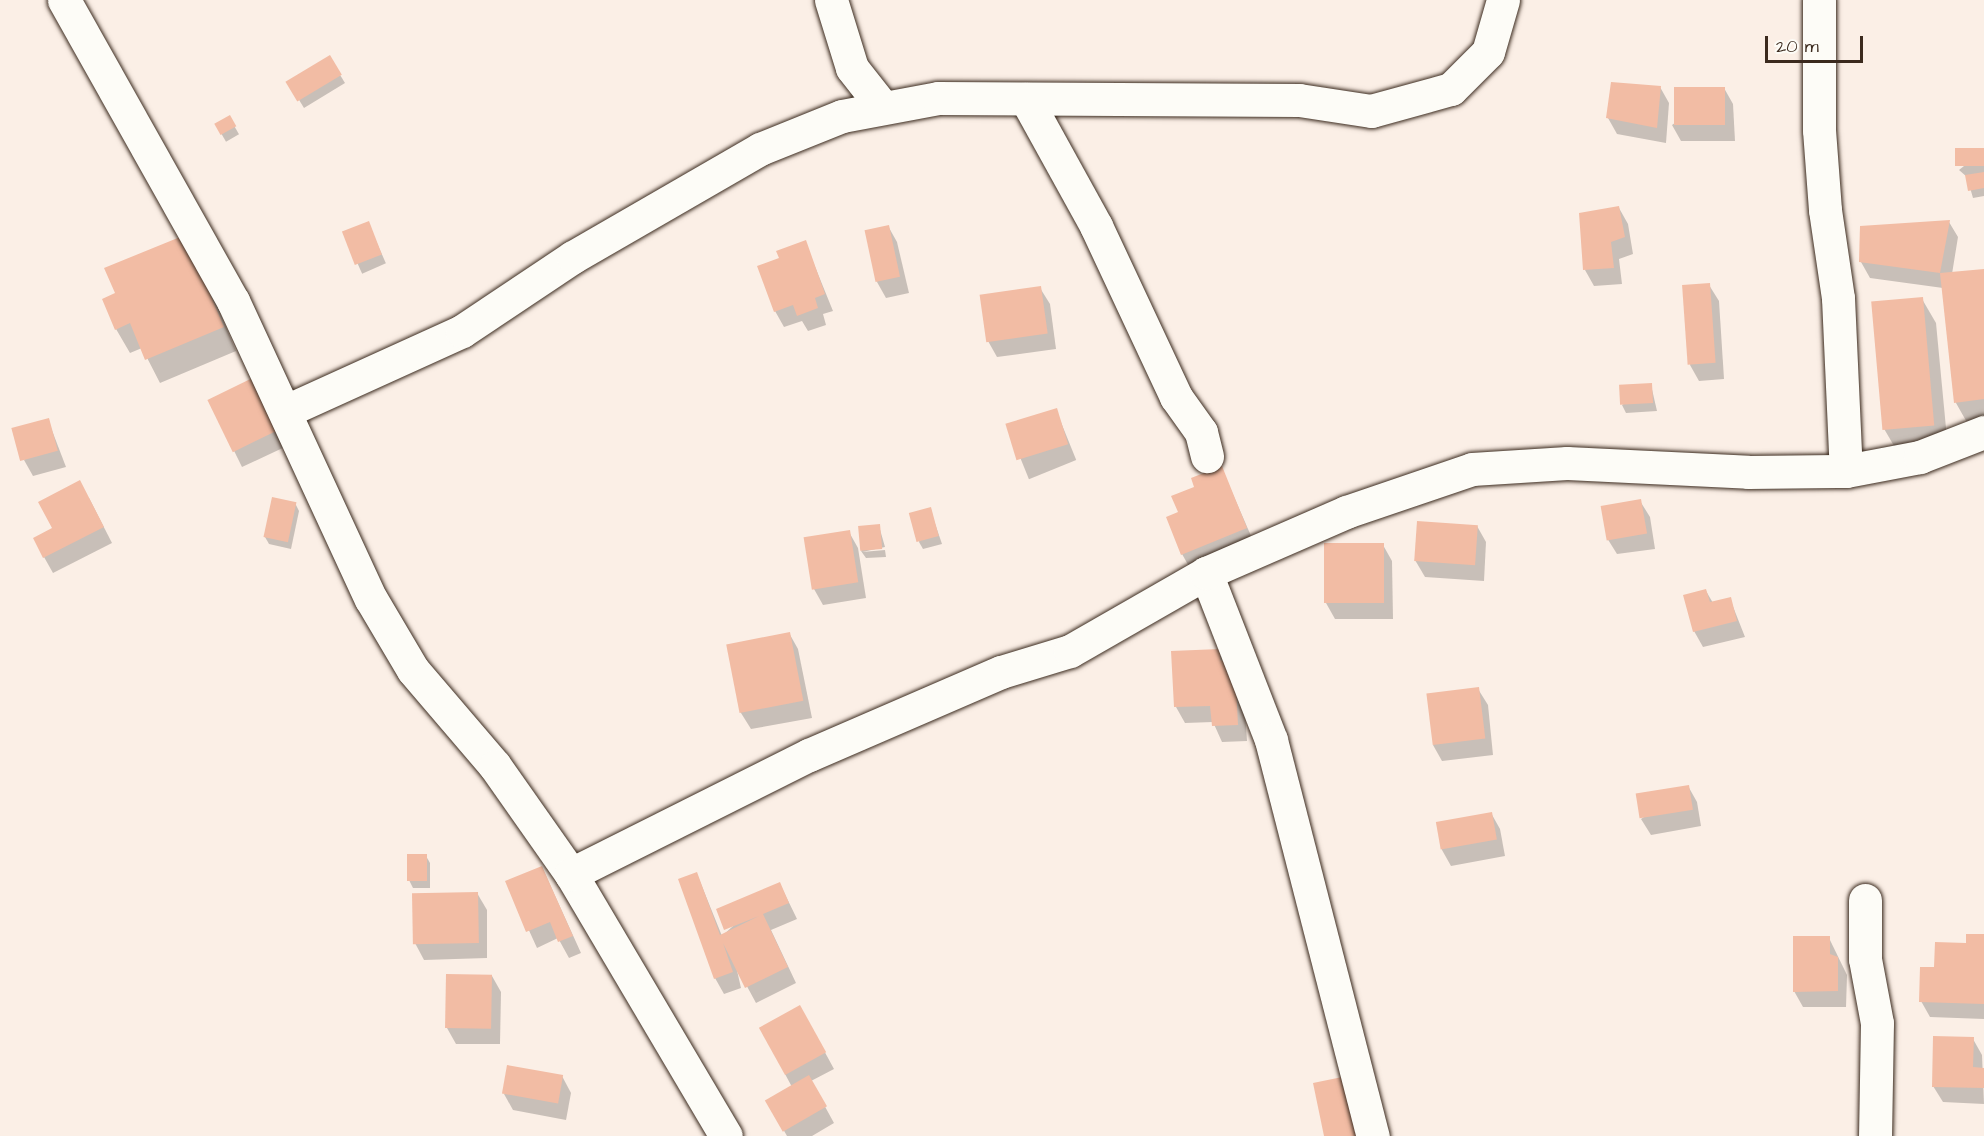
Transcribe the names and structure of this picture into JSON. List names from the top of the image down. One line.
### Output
{"scale_bar":"20 m"}
